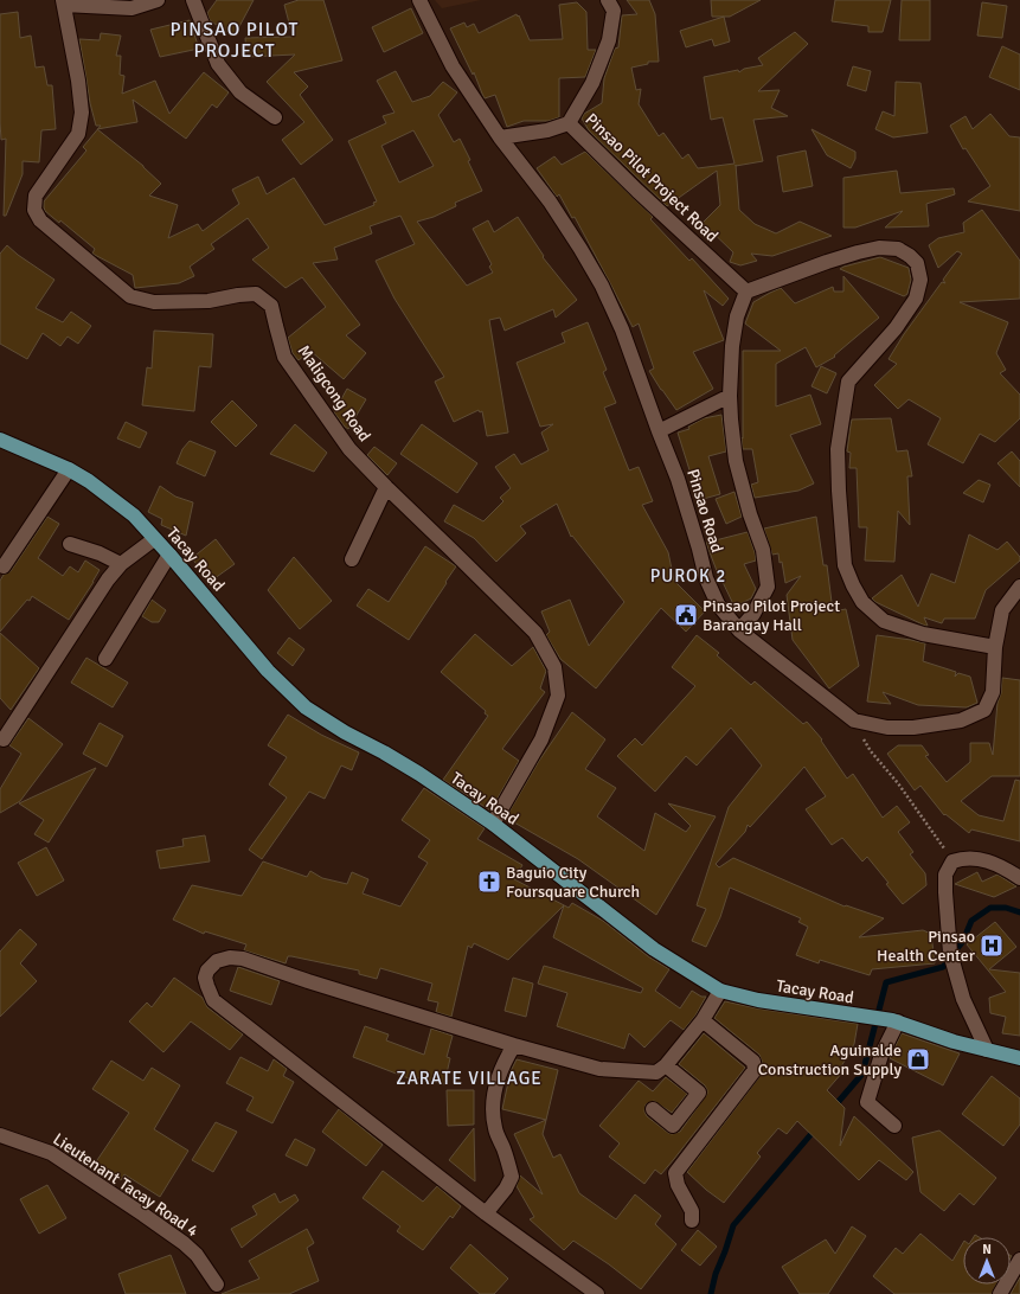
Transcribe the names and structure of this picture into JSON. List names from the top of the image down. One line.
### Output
{"streets":{"main road":["Tacay Road"],"street":["Pinsao Pilot Project Road","Maligcong Road","Pinsao Road","Lieutenant Tacay Road 4"]},"crossings":[["Maligcong Road","Tacay Road"]],"districts":["PINSAO PILOT PROJECT","PUROK 2","ZARATE VILLAGE"],"places":{"public building":["Pinsao Pilot Project Barangay Hall"],"church":["Baguio City Foursquare Church"],"hospital":["Pinsao Health Center"],"shop":["Aguinalde Construction Supply"]},"north":"top"}
